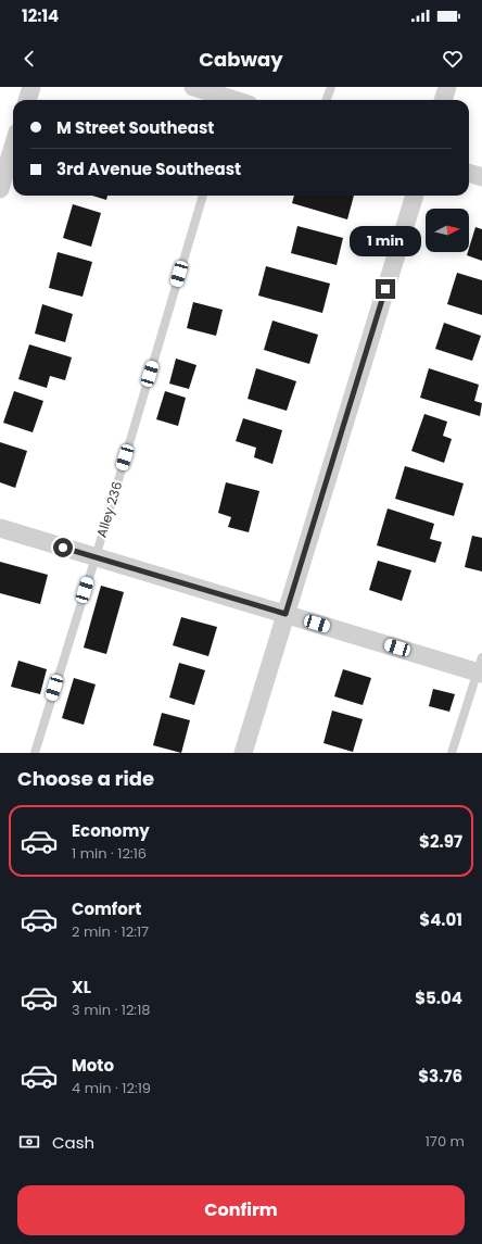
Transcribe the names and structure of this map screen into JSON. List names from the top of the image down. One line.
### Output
{"streets":{"lane":["Alley 236"]},"north":"right","page":{"status":"12:14","header":"Cabway","banner":["M Street Southeast","3rd Avenue Southeast"],"bubble":"1 min","heading":"Choose a ride","list":[{"name":"Economy","note":"1 min · 12:16","value":"$2.97"},{"name":"Comfort","note":"2 min · 12:17","value":"$4.01"},{"name":"XL","note":"3 min · 12:18","value":"$5.04"},{"name":"Moto","note":"4 min · 12:19","value":"$3.76"}],"pay":["Cash","170 m"],"buttons":"Confirm"}}
